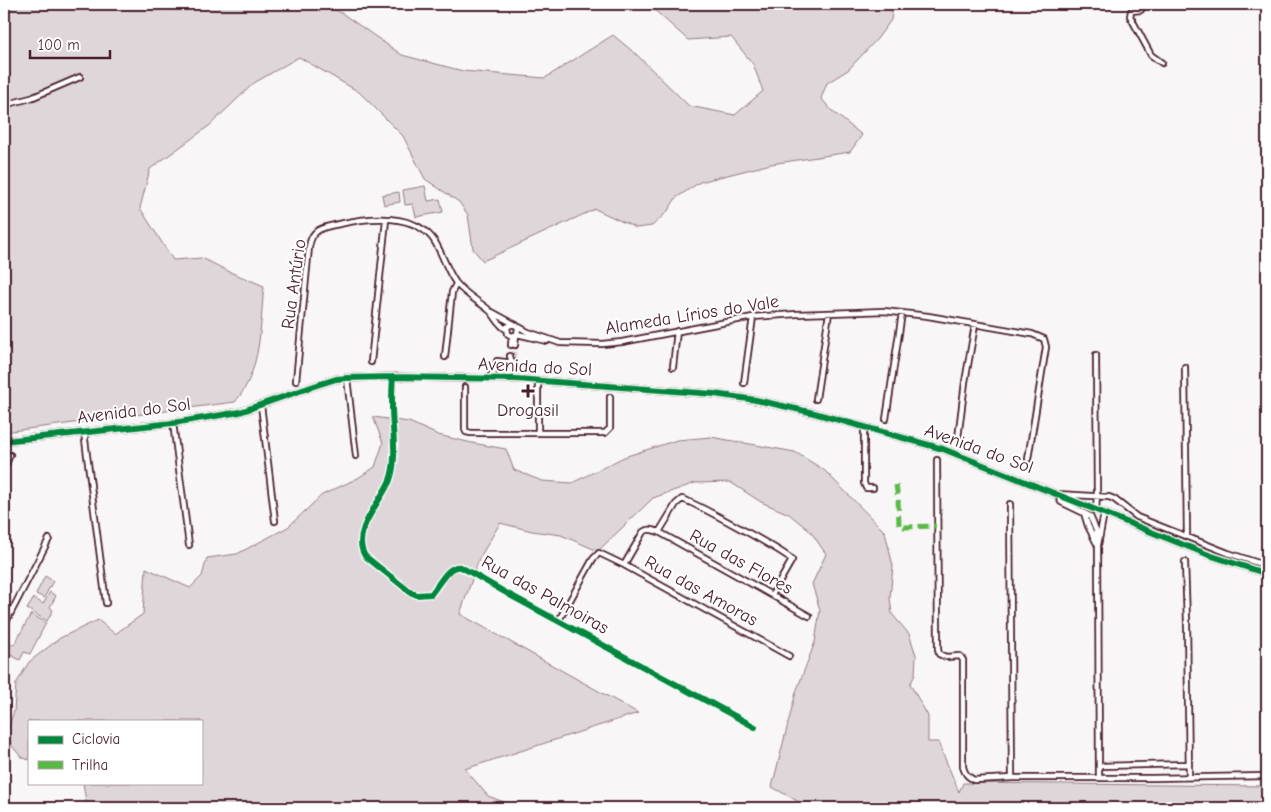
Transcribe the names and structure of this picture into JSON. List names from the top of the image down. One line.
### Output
{"streets":{"street":["Rua Antúrio","Alameda Lírios do Vale","Avenida do Sol","Rua das Flores","Rua das Amoras","Rua das Palmoiras"]},"crossings":[["Rua Antúrio","Alameda Lírios do Vale"],["Avenida do Sol","Rua das Palmoiras"],["Rua das Amoras","Rua das Palmoiras"]],"places":{"health":["Drogasil"]},"legend":["Ciclovia","Trilha"],"scale_bar":"100 m"}
